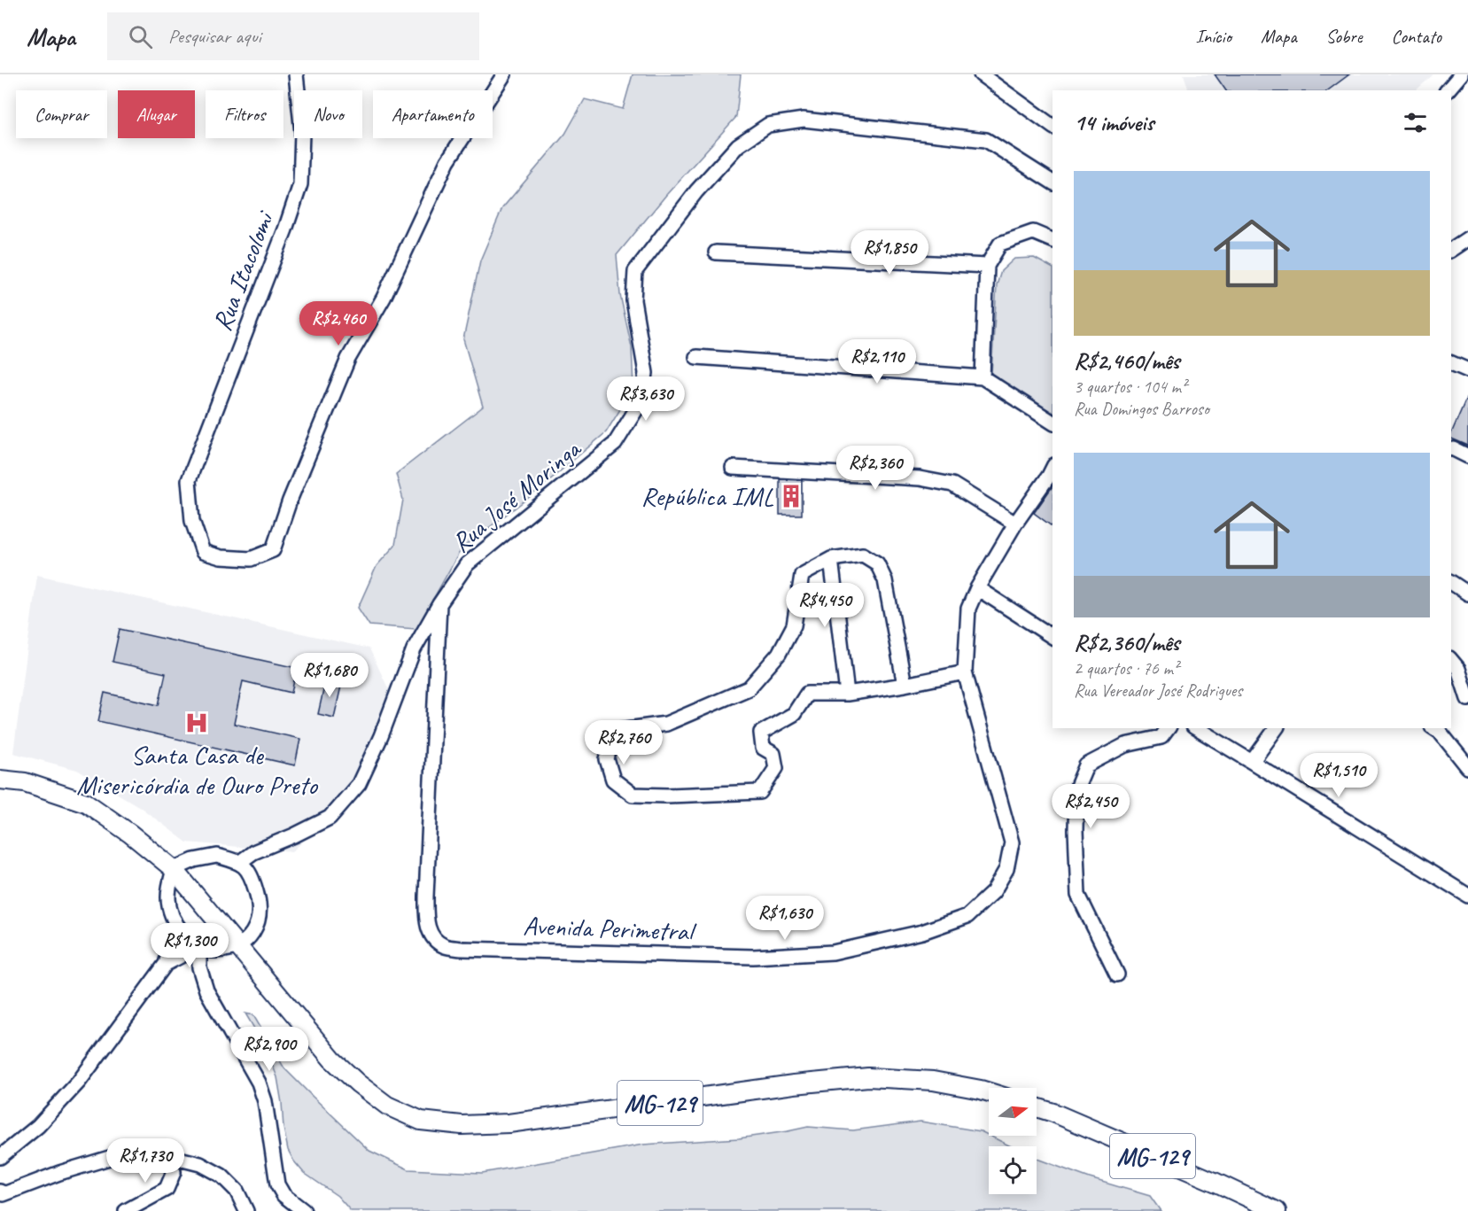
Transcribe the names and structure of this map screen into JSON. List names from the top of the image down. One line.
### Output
{"streets":{"main road":["MG-129"],"street":["Rua Itacolomi","Rua José Moringa","Avenida Perimetral"]},"crossings":[["Rua José Moringa","Avenida Perimetral"]],"places":{"building":["República IML"],"hospital":["Santa Casa de Misericórdia de Ouro Preto"]},"north":"right","page":{"header":"Mapa","search":"Pesquisar aqui","nav":["Início","Mapa","Sobre","Contato"],"chip":["Comprar","Alugar","Filtros","Novo","Apartamento"],"heading":"14 imóveis","list":[{"name":"R$2,460/mês","note":"3 quartos · 104 m² · Rua Domingos Barroso"},{"name":"R$2,360/mês","note":"2 quartos · 76 m² · Rua Vereador José Rodrigues"}],"price":["R$1,850","R$2,460","R$2,110","R$3,630","R$2,360","R$4,450","R$1,680","R$2,760","R$1,510","R$2,450","R$1,630","R$1,300","R$2,900","R$1,730"]}}
